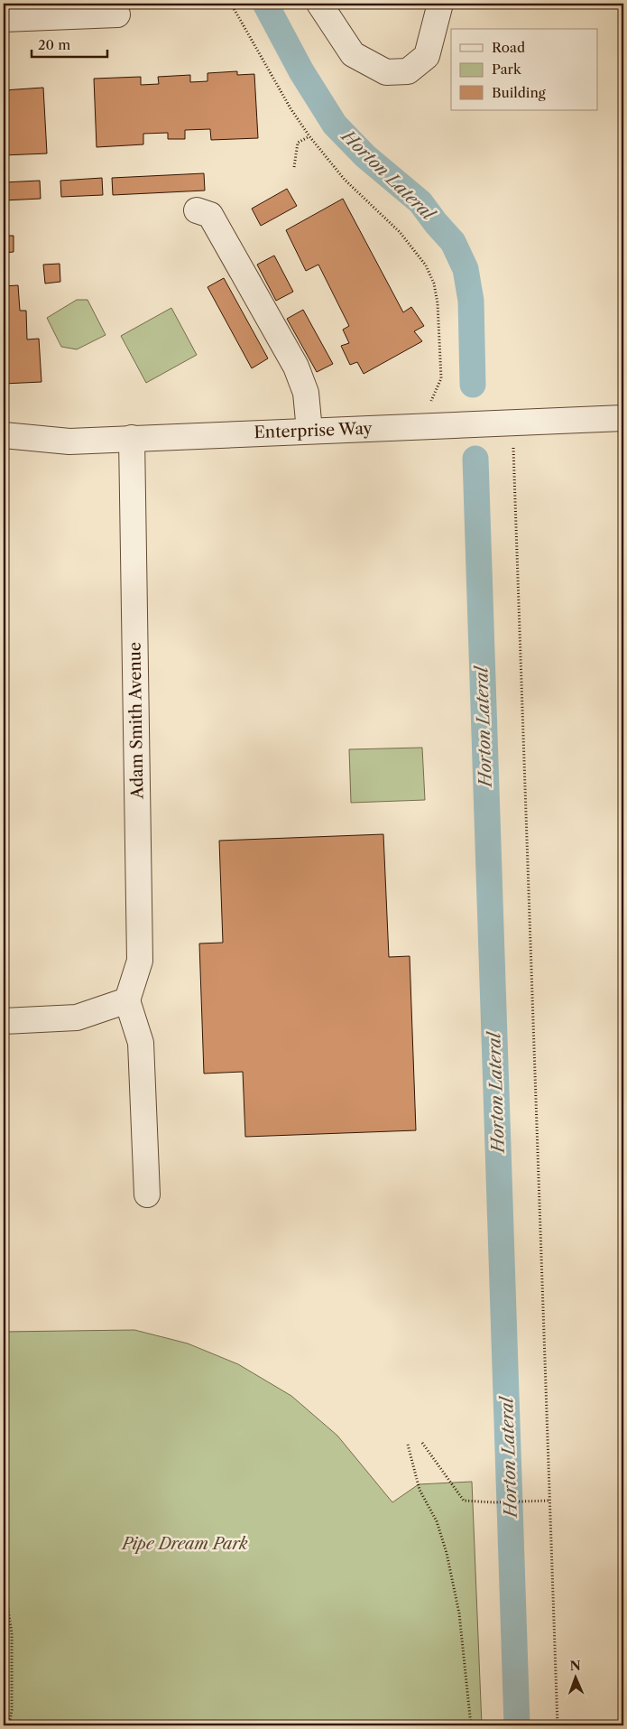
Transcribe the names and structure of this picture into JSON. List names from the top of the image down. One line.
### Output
{"streets":{"street":["Enterprise Way","Adam Smith Avenue"]},"crossings":[["Enterprise Way","Adam Smith Avenue"]],"water":["Horton Lateral"],"parks":["Pipe Dream Park"],"legend":["Road","Park","Building"],"scale_bar":"20 m","north":"top"}
